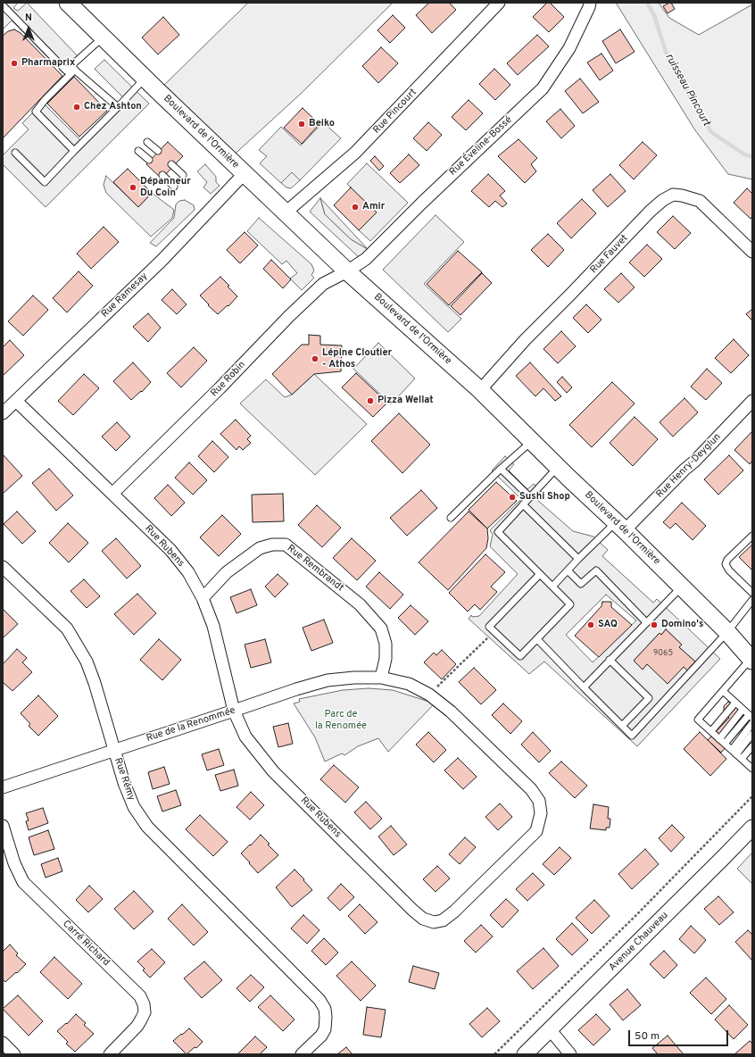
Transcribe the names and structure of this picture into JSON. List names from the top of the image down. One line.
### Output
{"streets":{"main road":["Boulevard de l'Ormière"],"street":["Rue Pincourt","Rue Éveline-Bossé","Rue Fauvet","Rue Ramesay","Rue Robin","Rue Henry-Deyglun","Rue Rubens","Rue Rembrandt","Rue de la Renommée","Rue Rémy","Avenue Chauveau","Carré Richard"]},"crossings":[["Rue Pincourt","Boulevard de l'Ormière"],["Boulevard de l'Ormière","Rue Éveline-Bossé"],["Boulevard de l'Ormière","Rue Fauvet"],["Boulevard de l'Ormière","Rue Ramesay"],["Boulevard de l'Ormière","Rue Robin"],["Boulevard de l'Ormière","Rue Henry-Deyglun"],["Rue Éveline-Bossé","Rue Robin"],["Rue Ramesay","Rue Rubens"],["Rue Robin","Rue Rubens"],["Rue Rubens","Rue Rembrandt"],["Rue Rubens","Rue de la Renommée"],["Rue Rembrandt","Rue de la Renommée"],["Rue de la Renommée","Rue Rémy"]],"water":["ruisseau Pincourt"],"parks":["Parc de la Renomée"],"places":["Pharmaprix","Chez Ashton","Beiko","Dépanneur Du Coin","Amir","Lépine Cloutier - Athos","Pizza Wellat","Sushi Shop","SAQ","Domino's"],"house_numbers":["9065"],"scale_bar":"50 m","north":"top"}
